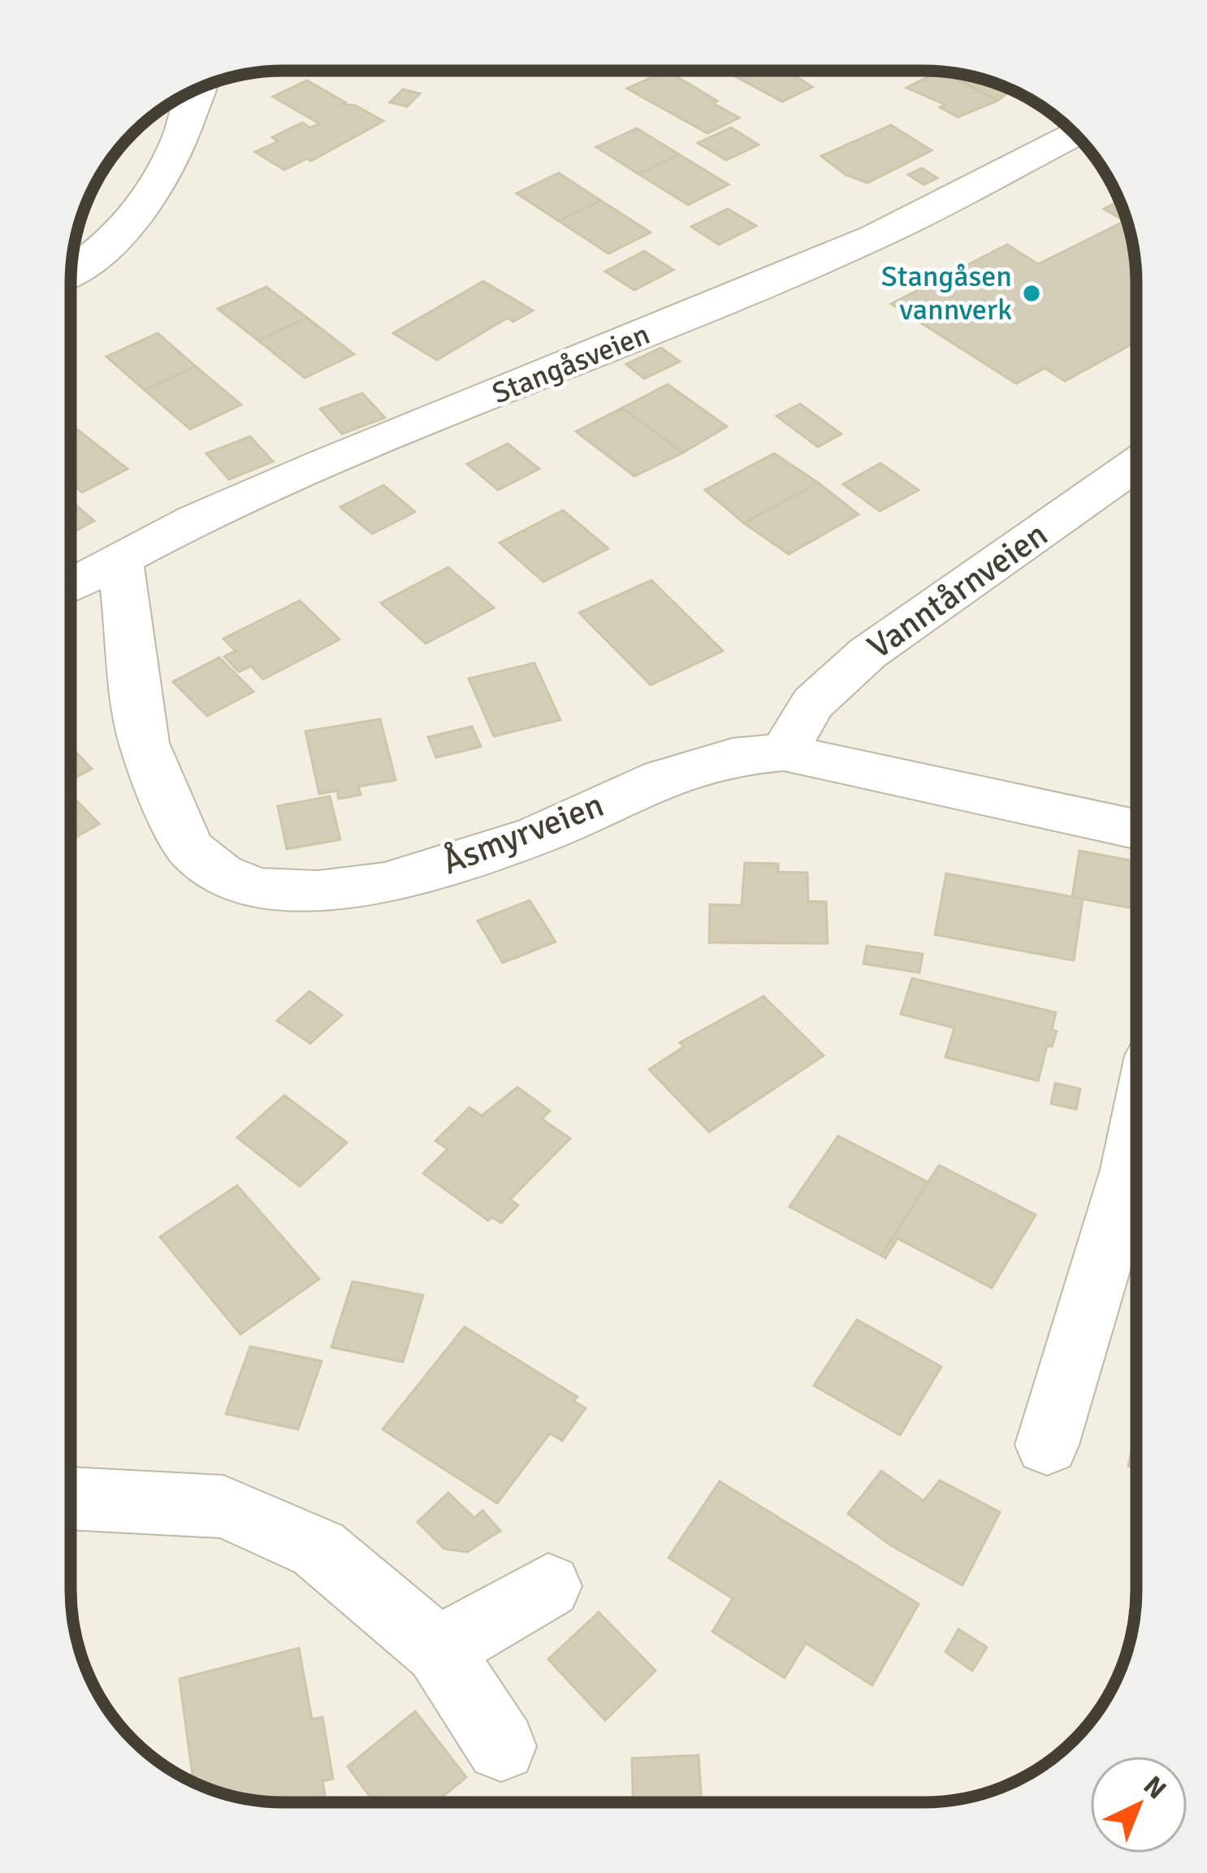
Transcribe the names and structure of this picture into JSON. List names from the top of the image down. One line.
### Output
{"streets":{"street":["Stangåsveien","Vanntårnveien","Åsmyrveien"]},"crossings":[["Stangåsveien","Åsmyrveien"],["Vanntårnveien","Åsmyrveien"]],"places":["Stangåsen vannverk"],"north":"top right"}
